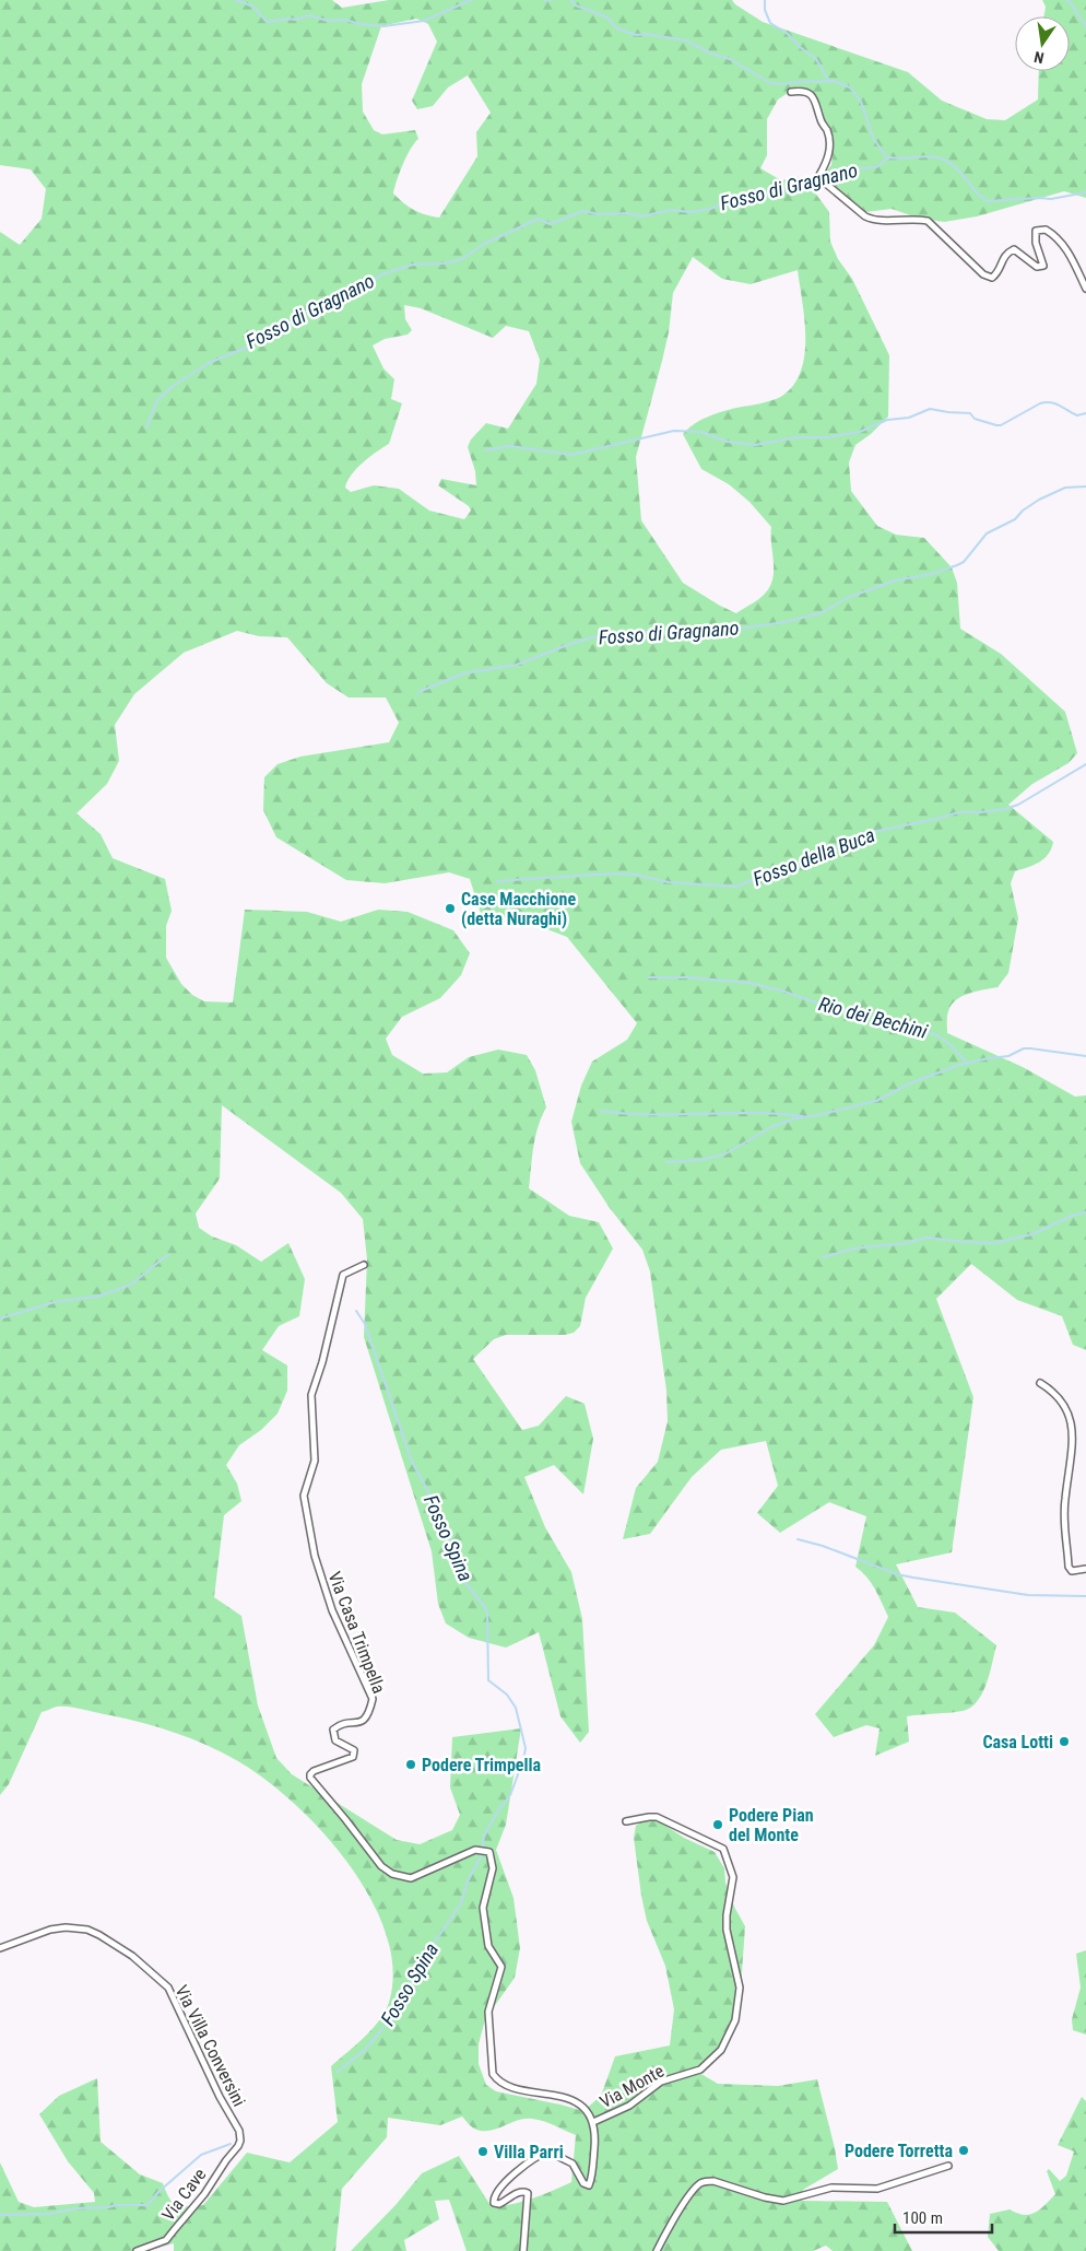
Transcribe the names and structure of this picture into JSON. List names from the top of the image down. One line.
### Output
{"streets":{"street":["Via Casa Trimpella","Via Villa Conversini","Via Monte","Via Cave"]},"crossings":[["Via Casa Trimpella","Via Monte"],["Via Villa Conversini","Via Cave"]],"water":["Fosso di Gragnano","Fosso della Buca","Rio dei Bechini","Fosso Spina"],"places":["Case Macchione (detta Nuraghi)","Casa Lotti","Podere Trimpella","Podere Pian del Monte","Podere Torretta","Villa Parri"],"scale_bar":"100 m","north":"bottom"}
